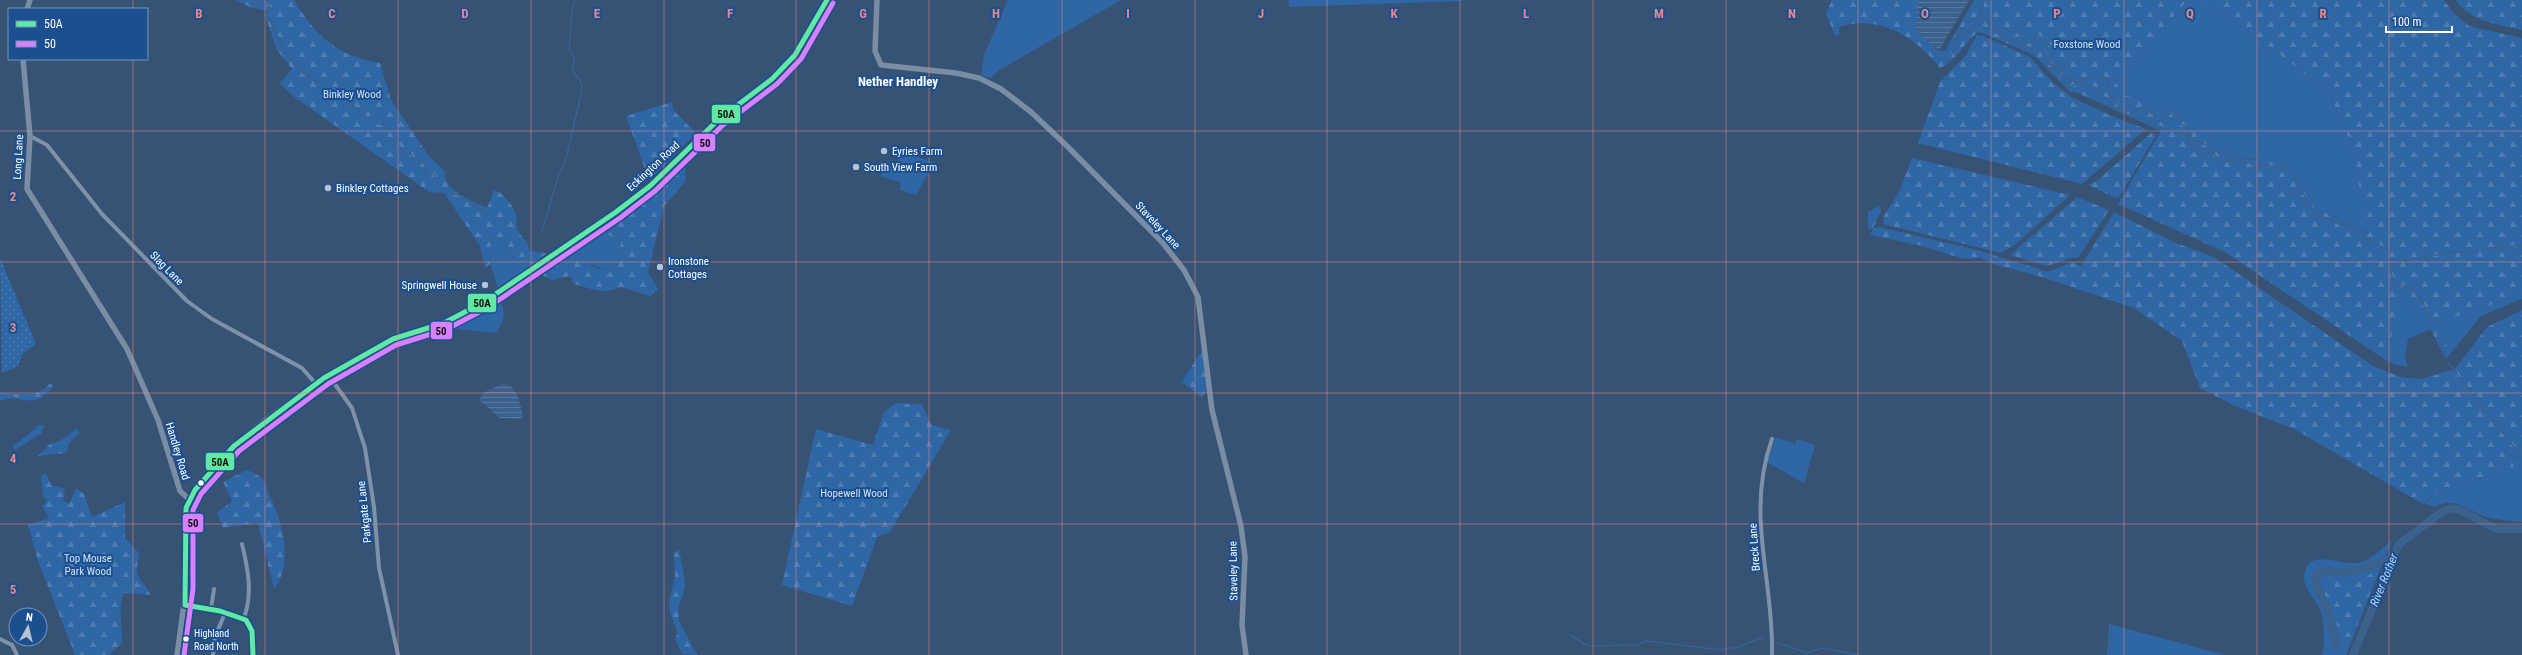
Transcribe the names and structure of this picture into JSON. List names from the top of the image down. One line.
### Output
{"streets":{"street":["Long Lane","Eckington Road","Staveley Lane","Slag Lane","Handley Road","Parkgate Lane","Breck Lane"]},"crossings":[["Long Lane","Slag Lane"],["Long Lane","Handley Road"],["Eckington Road","Slag Lane"],["Eckington Road","Handley Road"],["Eckington Road","Parkgate Lane"]],"districts":["Nether Handley"],"water":["River Rother"],"parks":["Foxstone Wood","Binkley Wood","Hopewell Wood","Top Mouse Park Wood"],"places":["Eyries Farm","South View Farm","Binkley Cottages","Ironstone Cottages","Springwell House","Highland Road North"],"lines":["transit line 50A","transit line 50"],"legend":["50A","50"],"scale_bar":"100 m","north":"top","grid":{"columns":["B","C","D","E","F","G","H","I","J","K","L","M","N","O","P","Q","R"],"rows":["2","3","4","5"]}}
